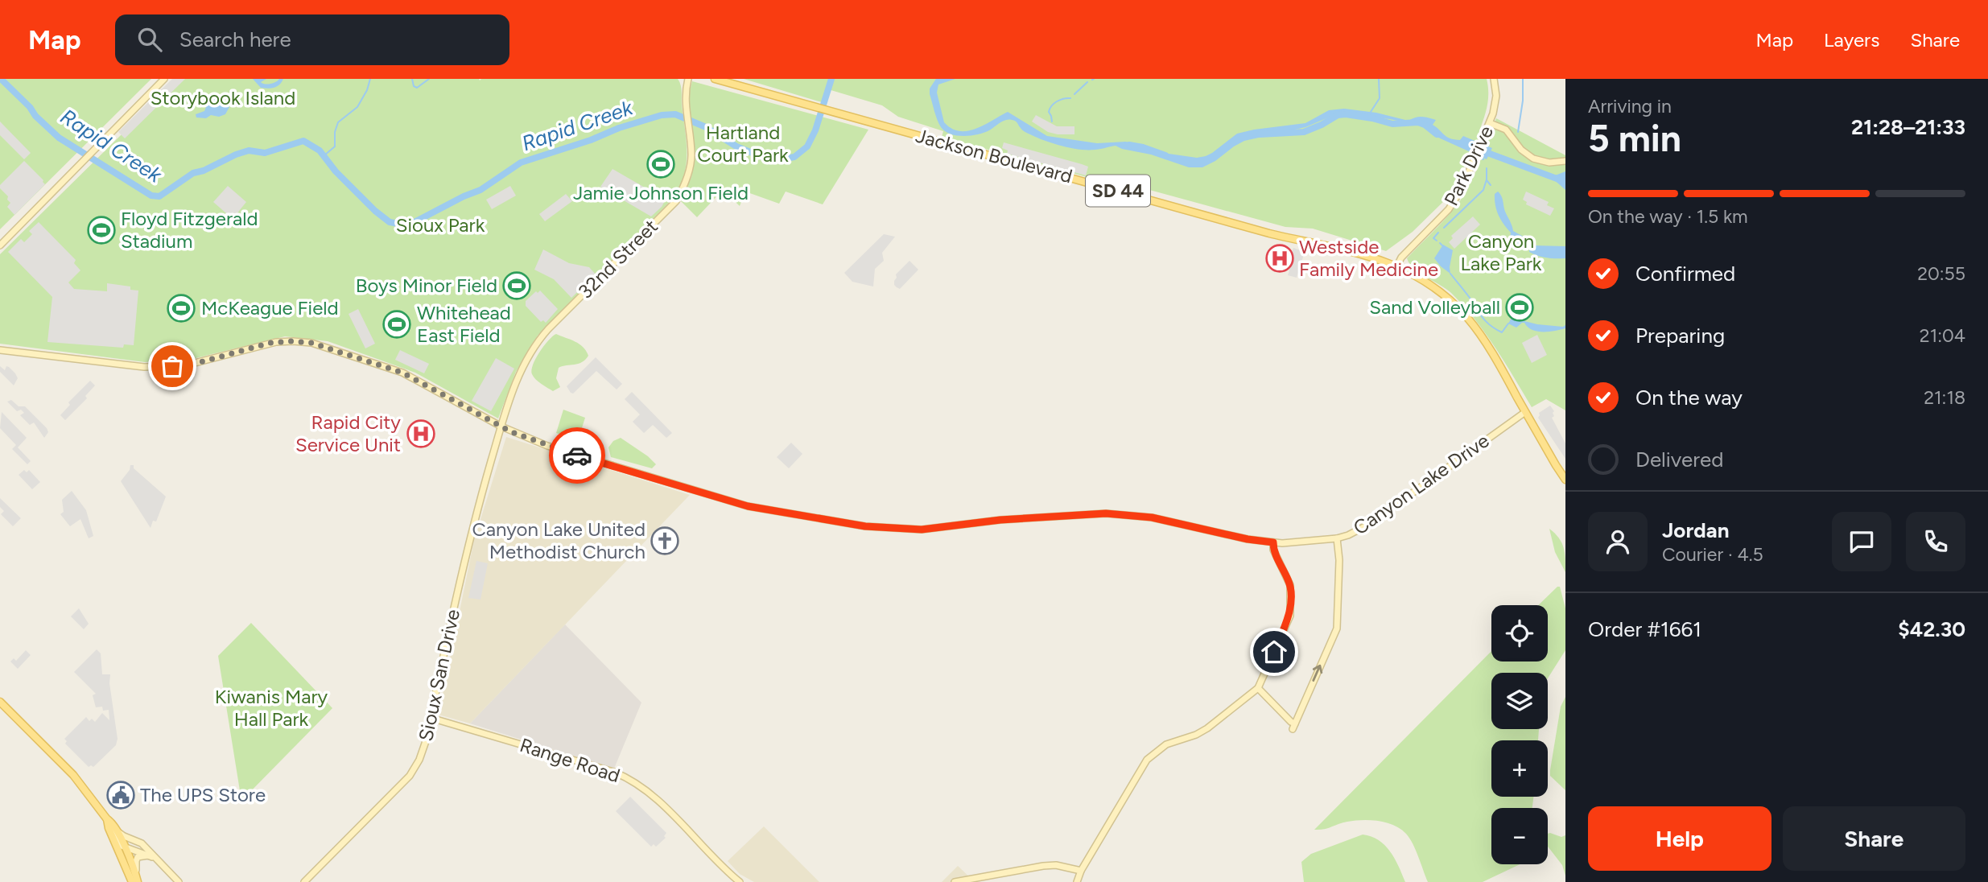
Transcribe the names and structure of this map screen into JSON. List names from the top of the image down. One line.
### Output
{"streets":{"main road":["Jackson Boulevard","SD 44"],"street":["Park Drive","32nd Street","Canyon Lake Drive","Sioux San Drive","Range Road"]},"crossings":[["Jackson Boulevard","Park Drive"],["Jackson Boulevard","Canyon Lake Drive"],["32nd Street","Canyon Lake Drive"],["32nd Street","Sioux San Drive"],["Canyon Lake Drive","Sioux San Drive"],["Sioux San Drive","Range Road"]],"water":["Rapid Creek"],"parks":["Storybook Island","Hartland Court Park","Sioux Park","Canyon Lake Park","Kiwanis Mary Hall Park"],"places":{"sports":["Jamie Johnson Field","Floyd Fitzgerald Stadium","Boys Minor Field","Sand Volleyball","McKeague Field","Whitehead East Field"],"hospital":["Westside Family Medicine","Rapid City Service Unit"],"church":["Canyon Lake United Methodist Church"],"public building":["The UPS Store"]},"page":{"header":"Map","search":"Search here","nav":["Map","Layers","Share"],"heading":["5 min","Arriving in","21:28–21:33"],"panel":["Jordan","Courier · 4.5","Order #1661","$42.30"],"bar":"On the way · 1.5 km","list":[["Confirmed","20:55"],["Preparing","21:04"],["On the way","21:18"],"Delivered"],"map_buttons":["+","−"],"buttons":["Help","Share"]}}
